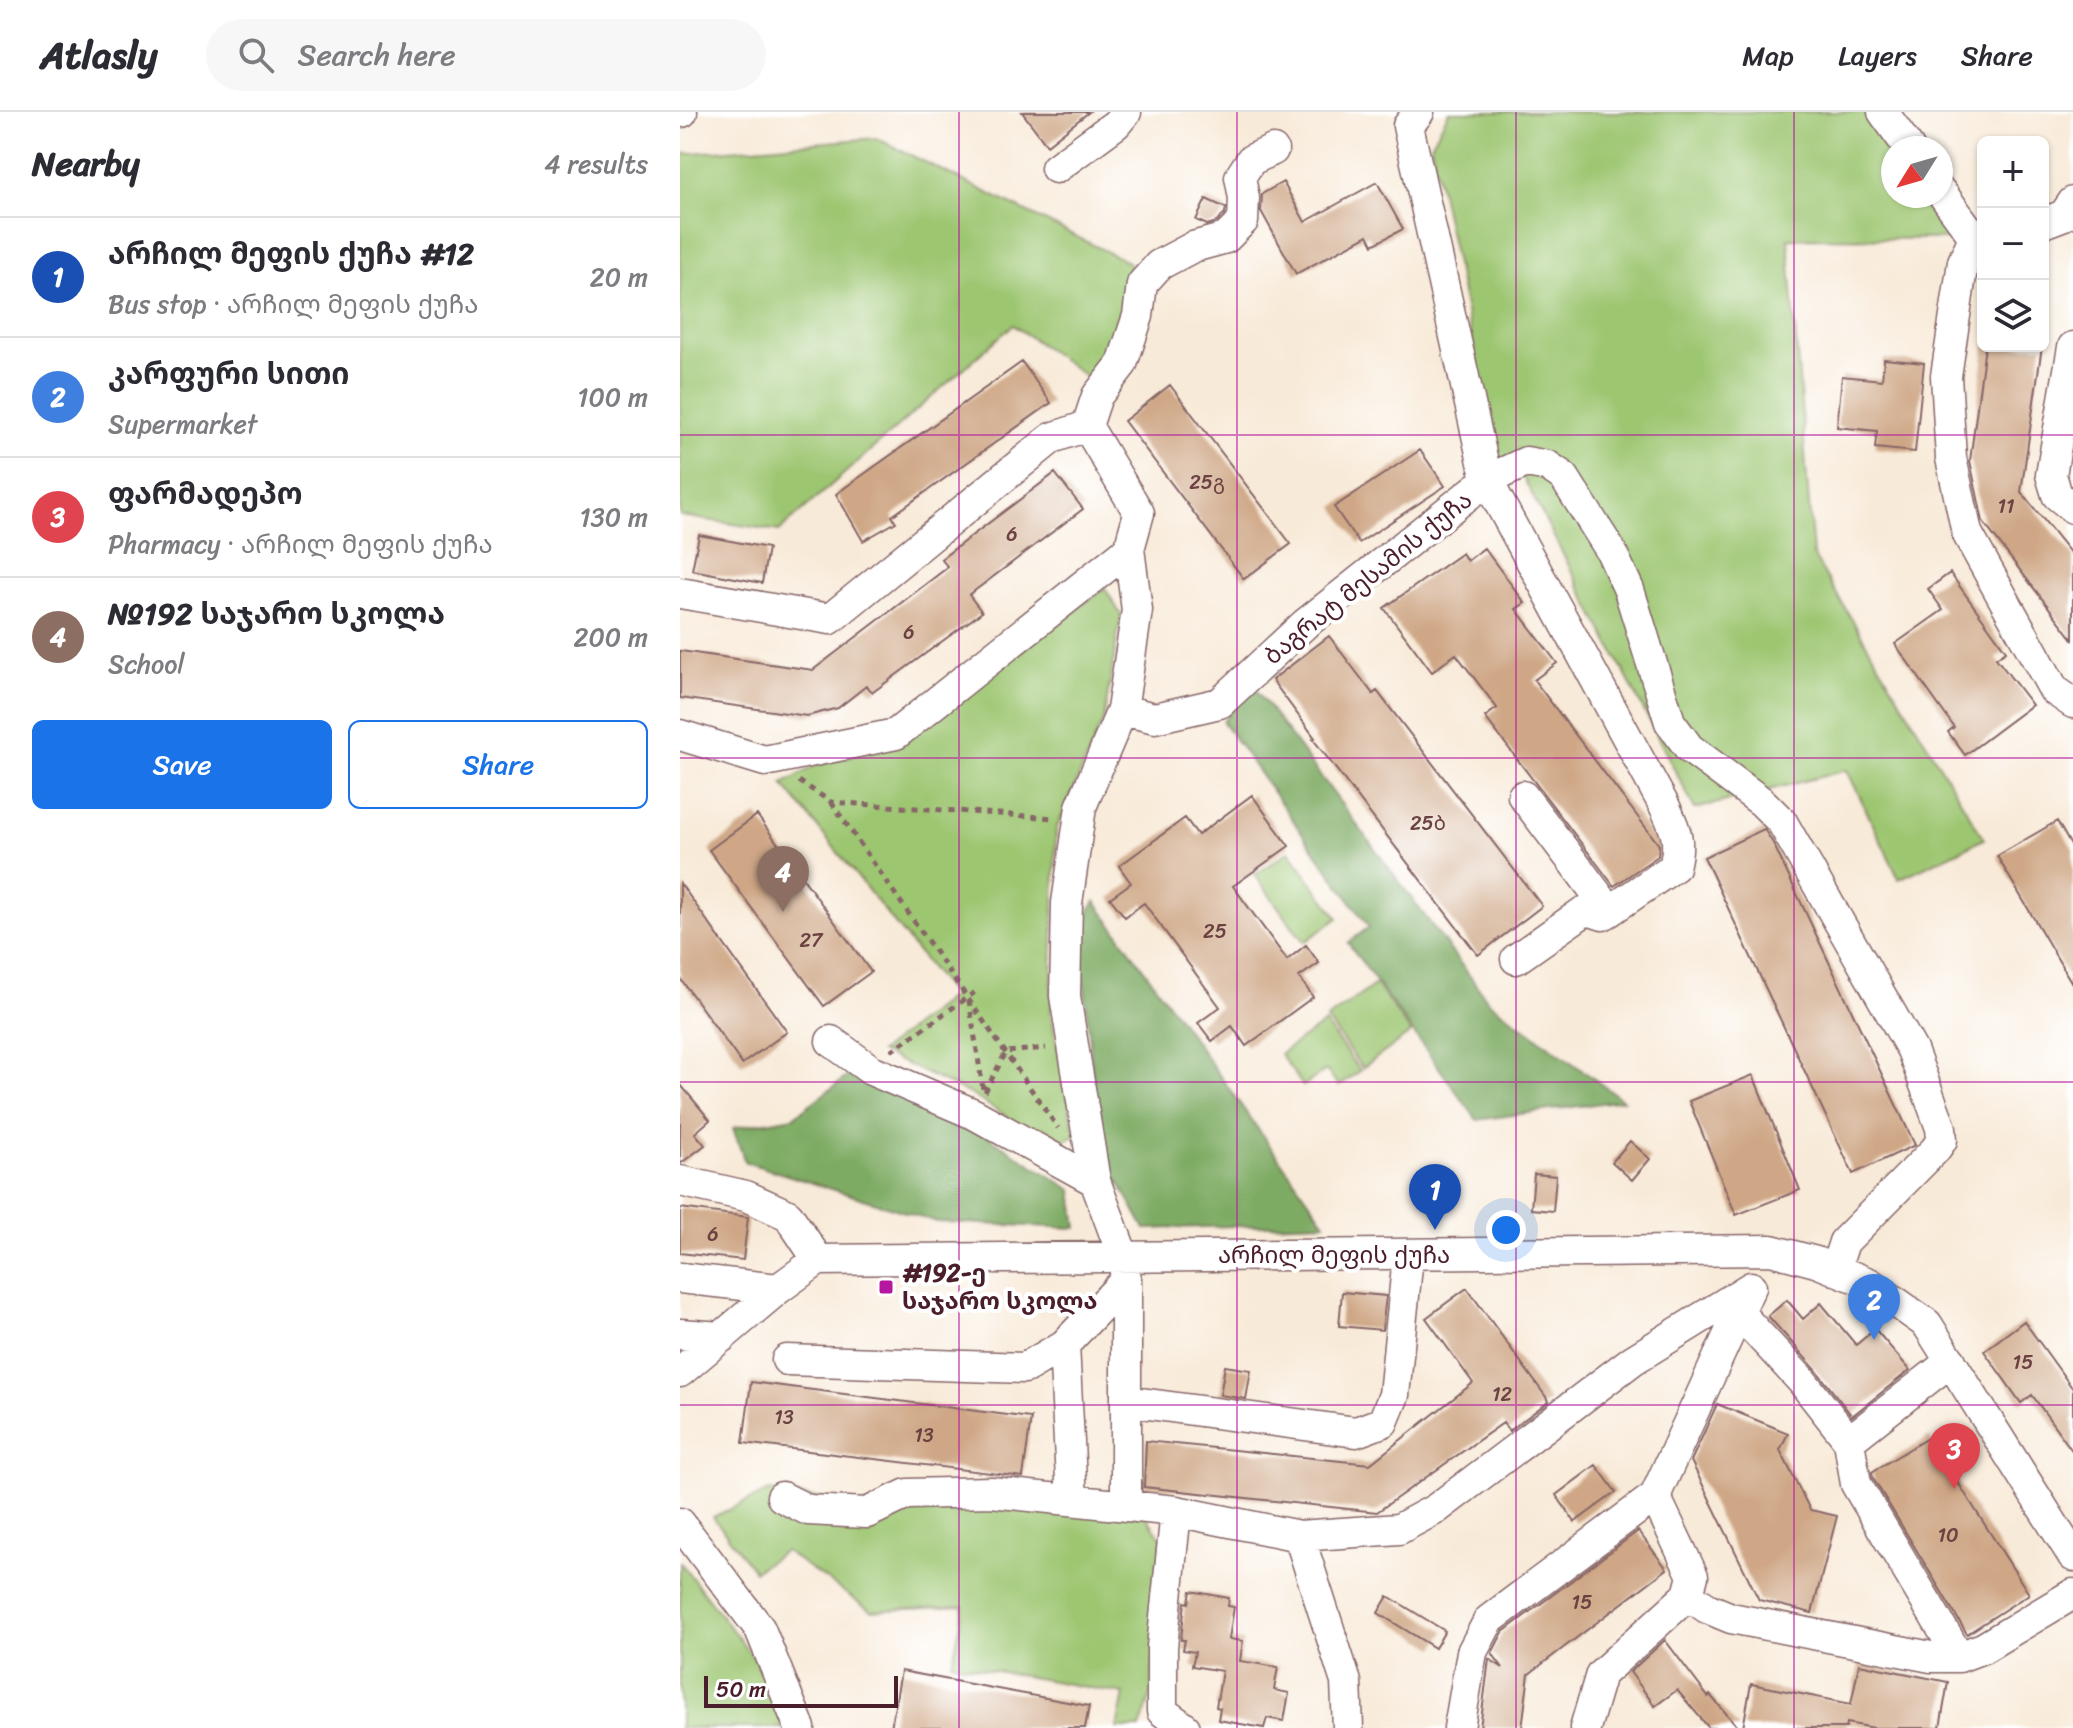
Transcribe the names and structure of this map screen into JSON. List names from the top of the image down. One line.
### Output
{"streets":{"street":["ბაგრატ მესამის ქუჩა","არჩილ მეფის ქუჩა"]},"places":{"transit":["#192-ე საჯარო სკოლა"]},"house_numbers":["25გ","11","6","6","25ბ","25","27","6","15","12","13","13","10","15"],"scale_bar":"50 m","north":"bottom left","page":{"header":"Atlasly","search":"Search here","nav":["Map","Layers","Share"],"heading":["Nearby","4 results"],"map_buttons":["+","−"],"list":[{"mark":"1","name":"არჩილ მეფის ქუჩა #12","note":"Bus stop · არჩილ მეფის ქუჩა","value":"20 m"},{"mark":"2","name":"კარფური სითი","note":"Supermarket","value":"100 m"},{"mark":"3","name":"ფარმადეპო","note":"Pharmacy · არჩილ მეფის ქუჩა","value":"130 m"},{"mark":"4","name":"№192 საჯარო სკოლა","note":"School","value":"200 m"}],"buttons":["Save","Share"],"pins":["4","1","2","3"],"scale":"50 m"}}
